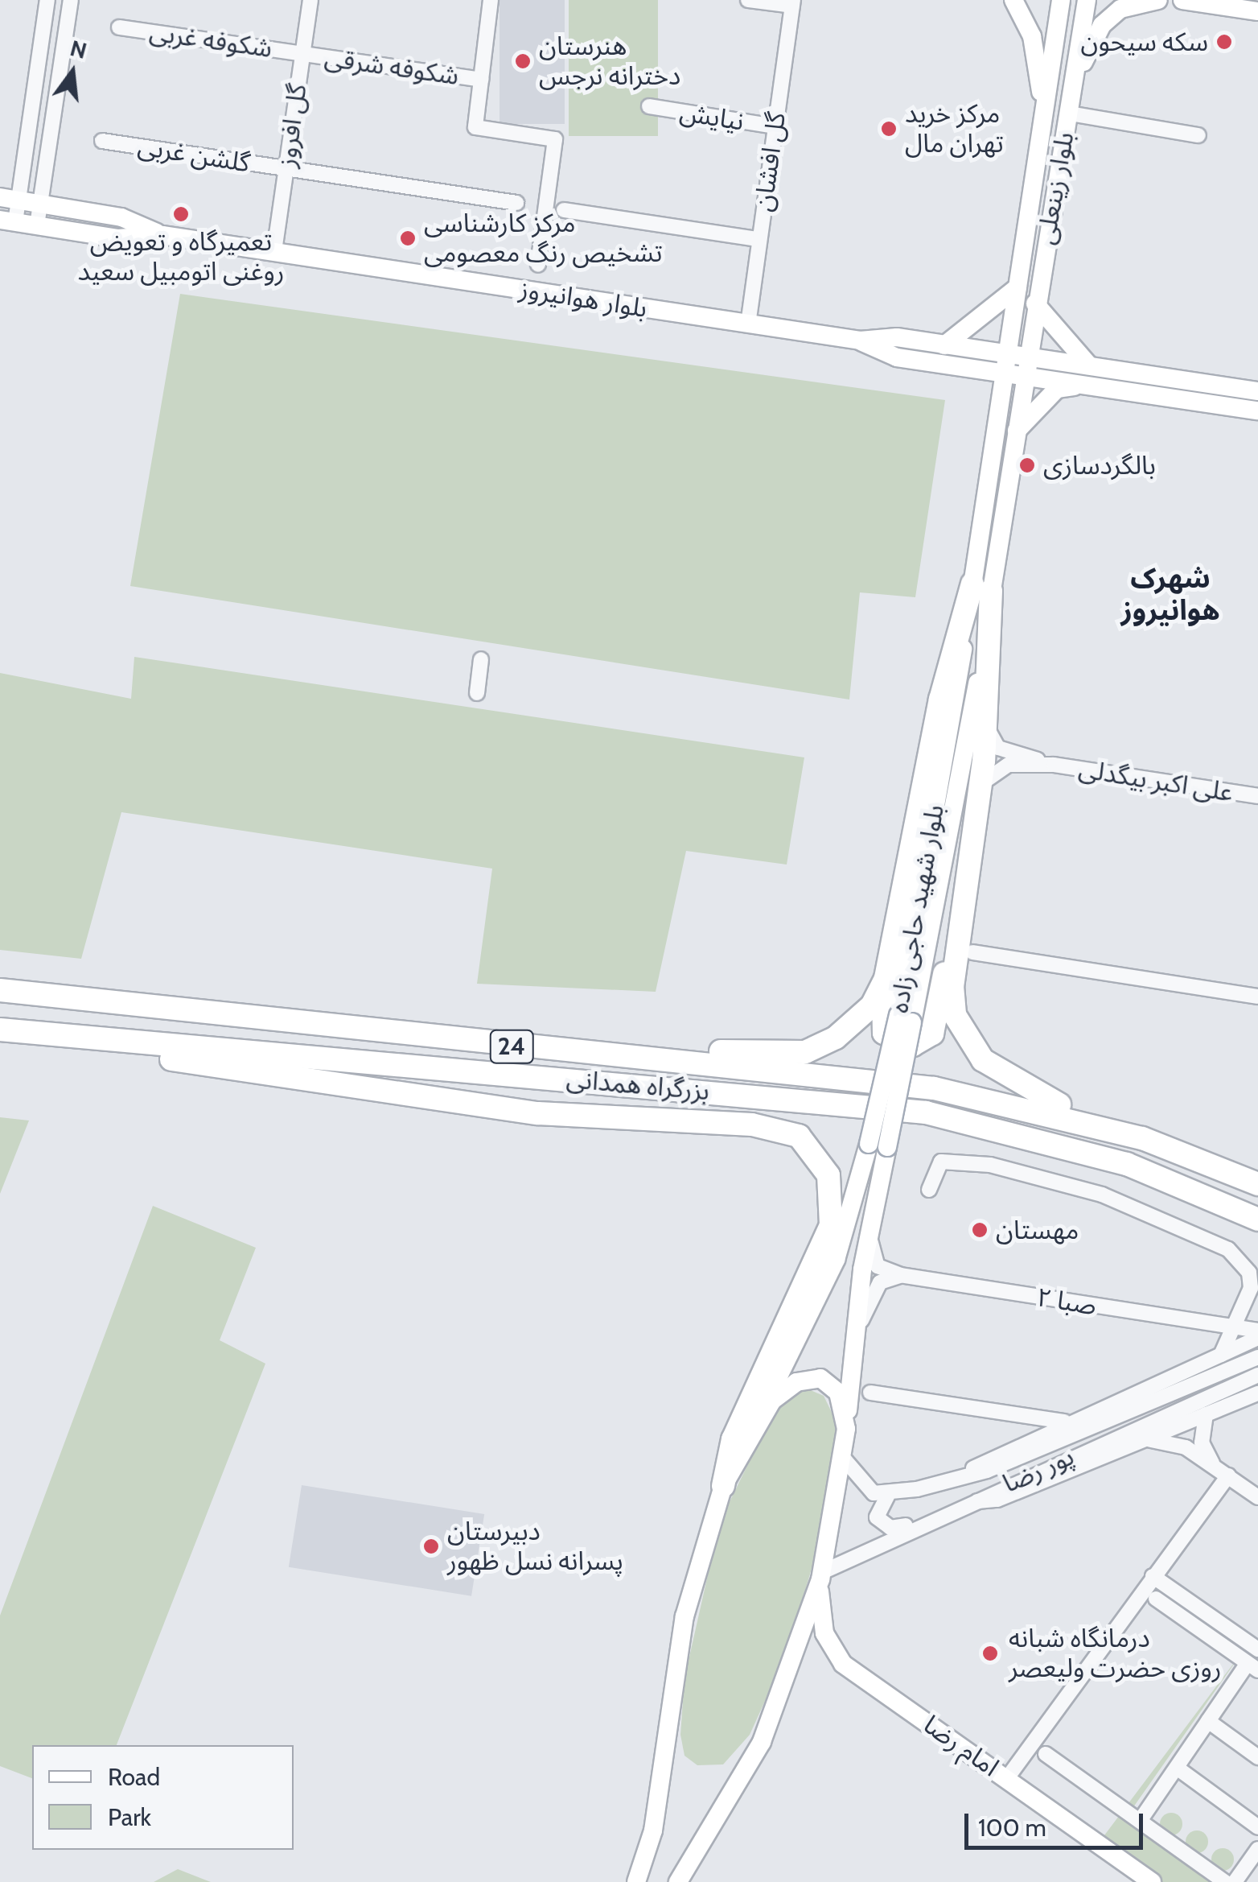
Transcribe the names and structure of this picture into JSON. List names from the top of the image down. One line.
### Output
{"streets":{"highway":["24","بزرگراه همدانی"],"main road":["بلوار زینعلی","بلوار هوانیروز","بلوار شهید حاجی زاده","امام رضا"],"street":["شکوفه غربی","شکوفه شرقی","نیایش","گل افروز","گلشن غربی","گل افشان","علی اکبر بیگدلی","صبا ۲","پور رضا"]},"crossings":[["شکوفه غربی","شکوفه شرقی"],["شکوفه غربی","گل افروز"],["شکوفه شرقی","گل افروز"],["نیایش","گل افشان"],["گل افروز","گلشن غربی"],["گل افروز","بلوار هوانیروز"],["گل افشان","بلوار هوانیروز"],["بلوار زینعلی","بلوار هوانیروز"],["بلوار زینعلی","بلوار شهید حاجی زاده"],["بلوار هوانیروز","بلوار شهید حاجی زاده"],["بلوار شهید حاجی زاده","پور رضا"],["بلوار شهید حاجی زاده","امام رضا"],["پور رضا","امام رضا"]],"districts":["شهرک هوانیروز"],"places":["سکه سیحون","هنرستان دخترانه نرجس","مرکز خرید تهران مال","تعمیرگاه و تعویض روغنی اتومبیل سعید","مرکز کارشناسی تشخیص رنگ معصومی","بالگردسازی","مهستان","دبیرستان پسرانه نسل ظهور","درمانگاه شبانه روزی حضرت ولیعصر"],"legend":["Road","Park"],"scale_bar":"100 m","north":"top"}
